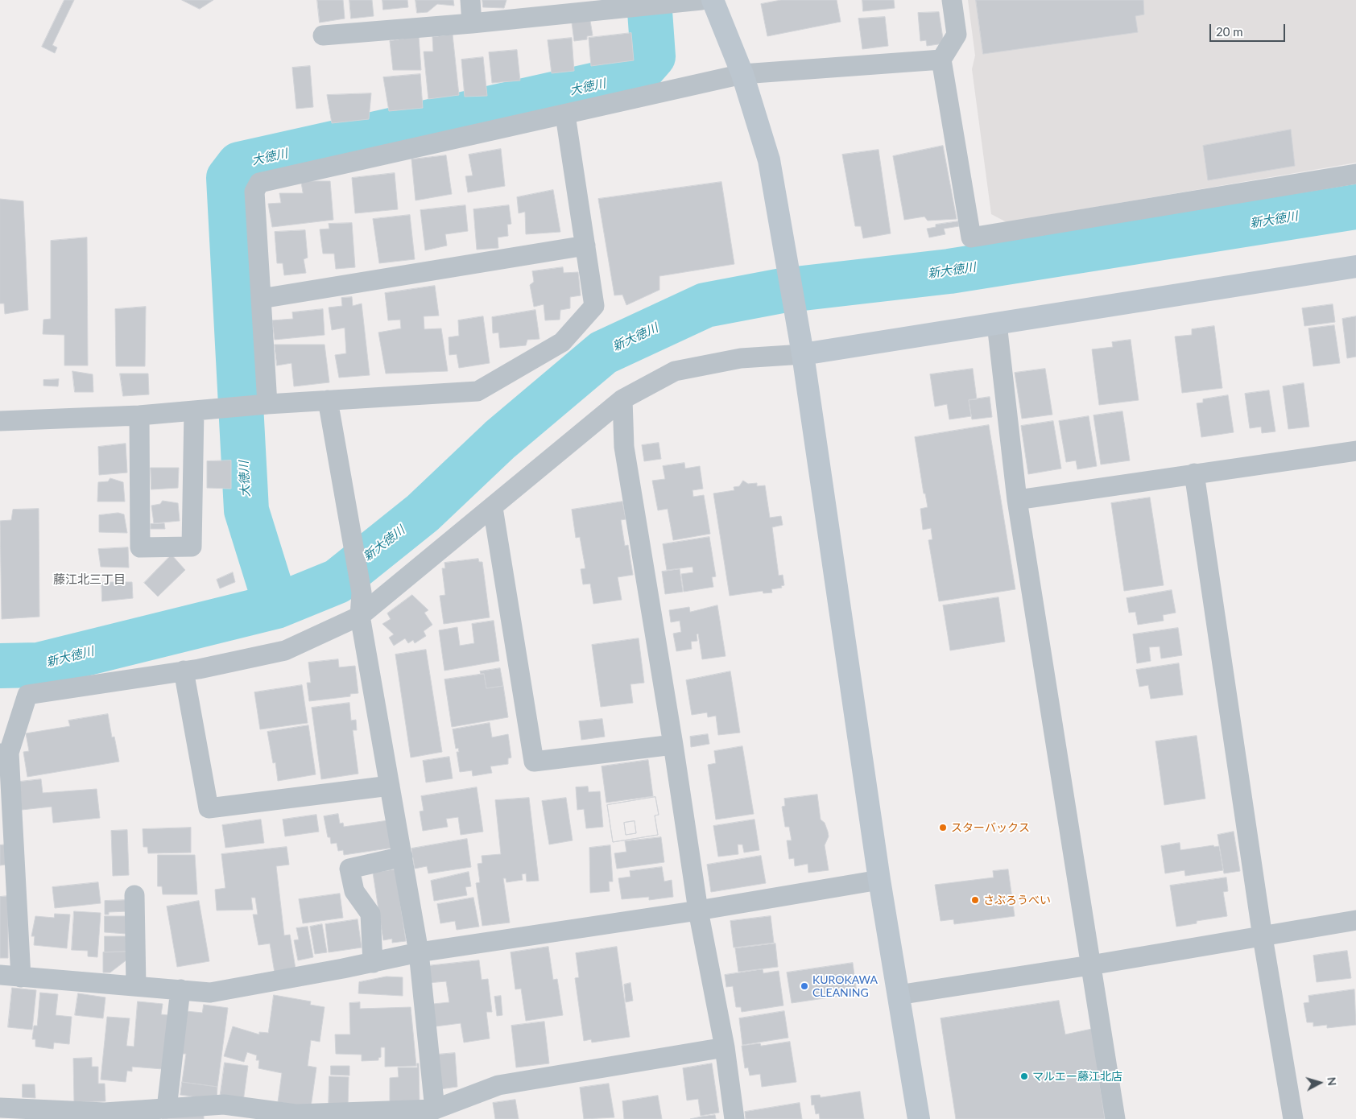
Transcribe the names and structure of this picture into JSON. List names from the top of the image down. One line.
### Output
{"districts":["藤江北三丁目"],"water":["大徳川","新大徳川"],"places":["スターバックス","さぶろうべい","KUROKAWA CLEANING","マルエー藤江北店"],"scale_bar":"20 m","north":"right"}
